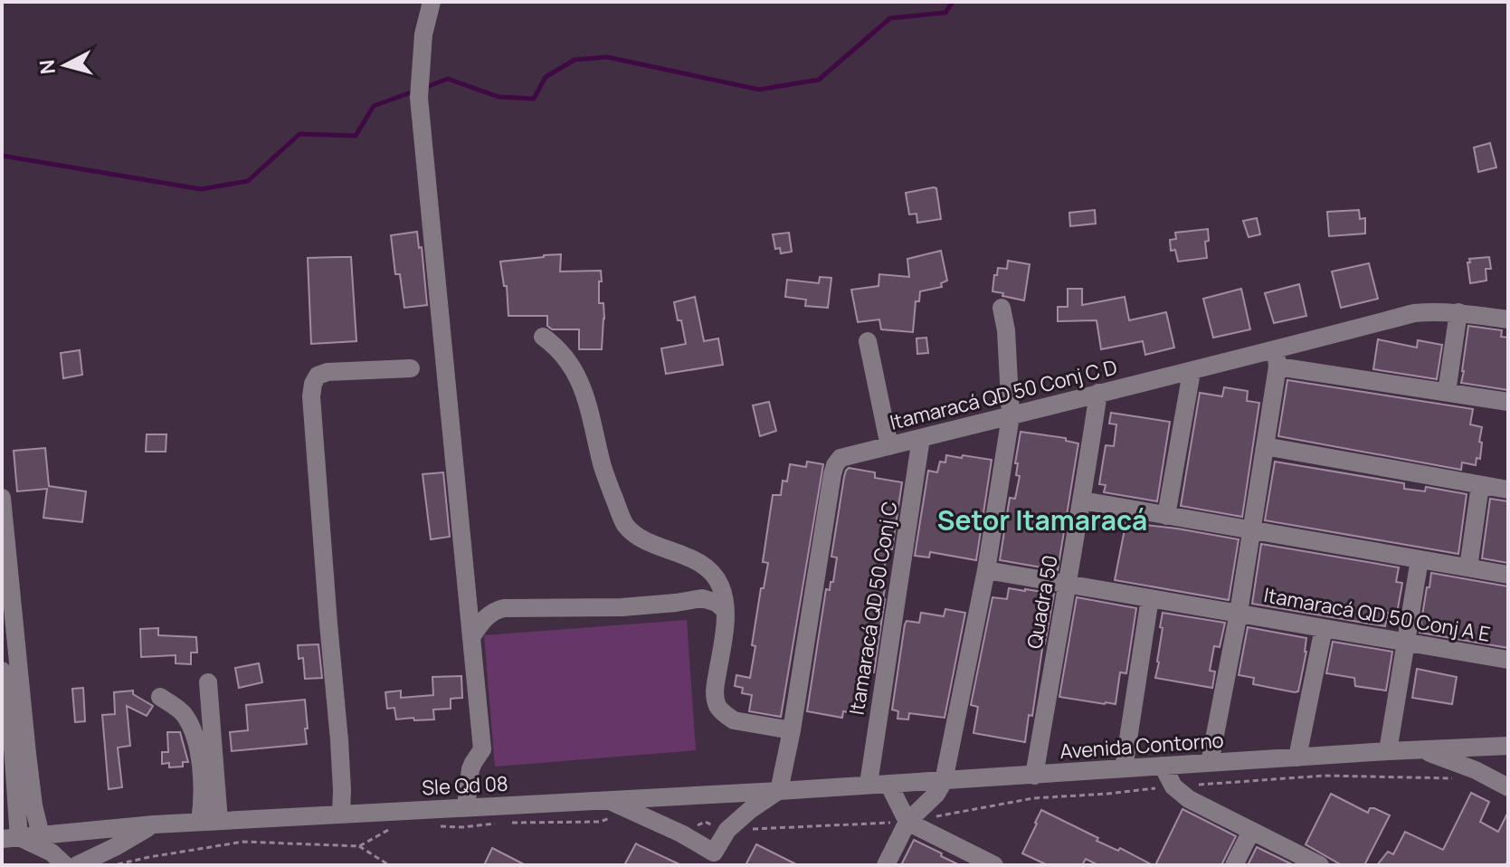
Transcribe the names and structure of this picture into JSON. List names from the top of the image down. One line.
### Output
{"streets":{"street":["Itamaracá QD 50 Conj C D","Quadra 50","Itamaracá QD 50 Conj C","Itamaracá QD 50 Conj A E","Avenida Contorno","Sle Qd 08"]},"crossings":[["Itamaracá QD 50 Conj C D","Quadra 50"],["Itamaracá QD 50 Conj C D","Itamaracá QD 50 Conj C"],["Itamaracá QD 50 Conj C D","Avenida Contorno"],["Itamaracá QD 50 Conj C D","Sle Qd 08"],["Quadra 50","Itamaracá QD 50 Conj A E"],["Quadra 50","Avenida Contorno"],["Itamaracá QD 50 Conj C","Avenida Contorno"],["Avenida Contorno","Sle Qd 08"]],"districts":["Setor Itamaracá"],"north":"left"}
